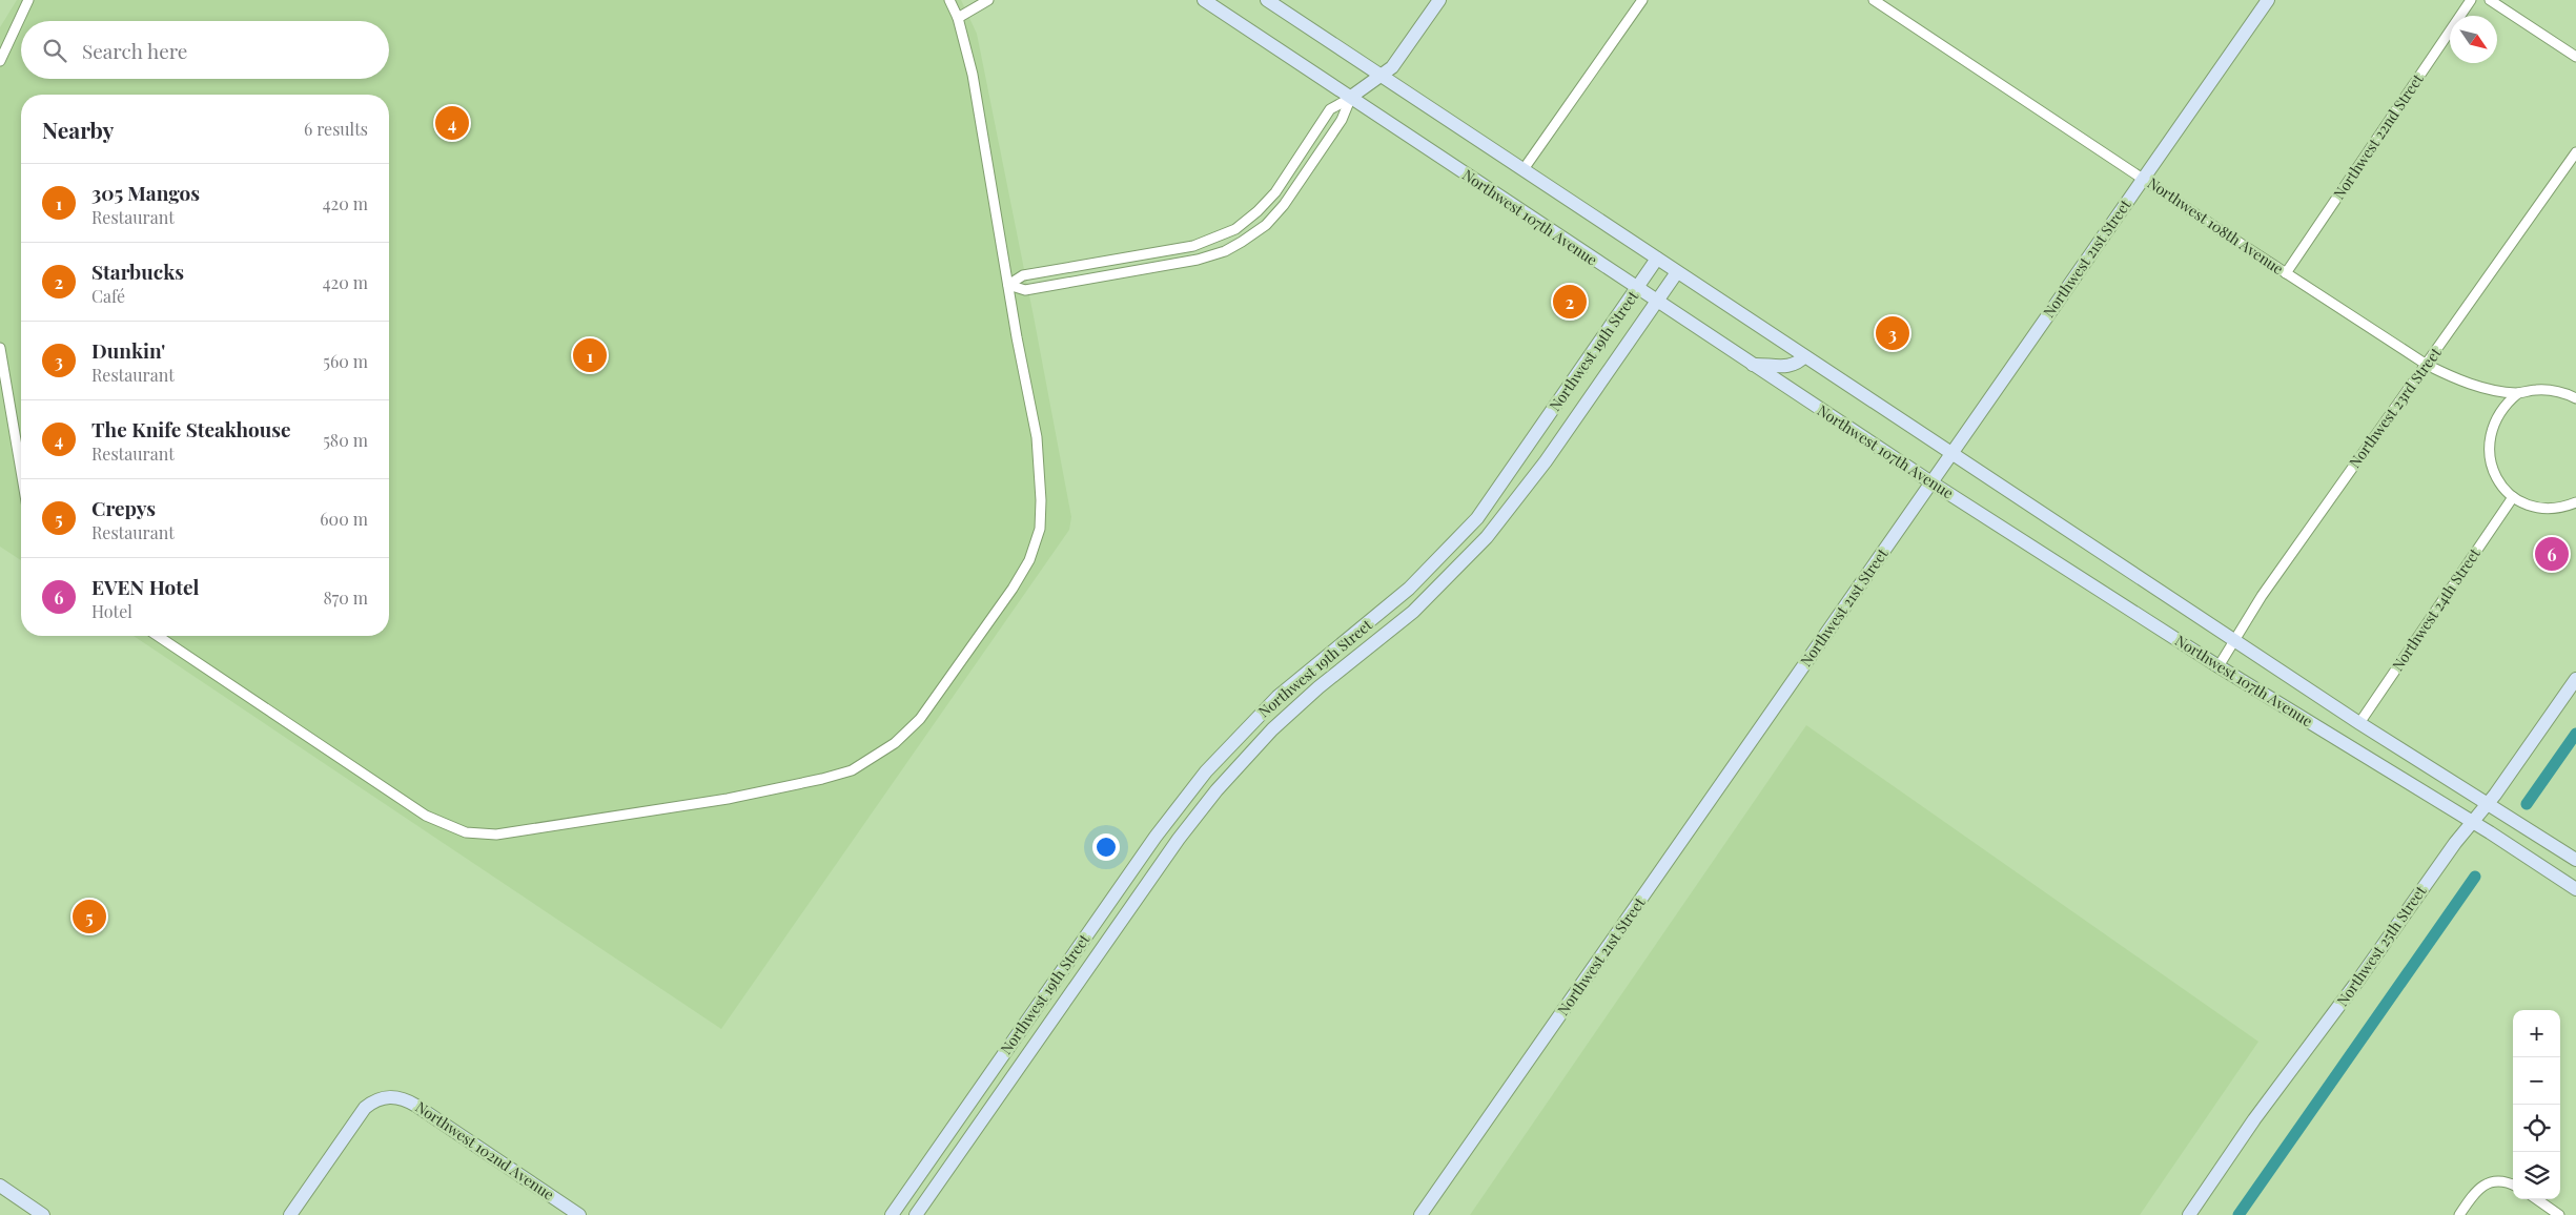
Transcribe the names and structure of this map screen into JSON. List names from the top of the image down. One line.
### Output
{"streets":{"street":["Northwest 22nd Street","Northwest 107th Avenue","Northwest 108th Avenue","Northwest 21st Street","Northwest 19th Street","Northwest 23rd Street","Northwest 24th Street","Northwest 25th Street","Northwest 102nd Avenue"]},"crossings":[["Northwest 22nd Street","Northwest 108th Avenue"],["Northwest 107th Avenue","Northwest 21st Street"],["Northwest 107th Avenue","Northwest 19th Street"],["Northwest 107th Avenue","Northwest 23rd Street"],["Northwest 107th Avenue","Northwest 24th Street"],["Northwest 107th Avenue","Northwest 25th Street"],["Northwest 108th Avenue","Northwest 21st Street"],["Northwest 108th Avenue","Northwest 23rd Street"]],"north":"bottom right","page":{"search":"Search here","heading":["Nearby","6 results"],"pins":["4","2","3","1","6","5"],"list":[{"mark":"1","name":"305 Mangos","note":"Restaurant","value":"420 m"},{"mark":"2","name":"Starbucks","note":"Café","value":"420 m"},{"mark":"3","name":"Dunkin'","note":"Restaurant","value":"560 m"},{"mark":"4","name":"The Knife Steakhouse","note":"Restaurant","value":"580 m"},{"mark":"5","name":"Crepys","note":"Restaurant","value":"600 m"},{"mark":"6","name":"EVEN Hotel","note":"Hotel","value":"870 m"}],"map_buttons":["+","−"]}}
